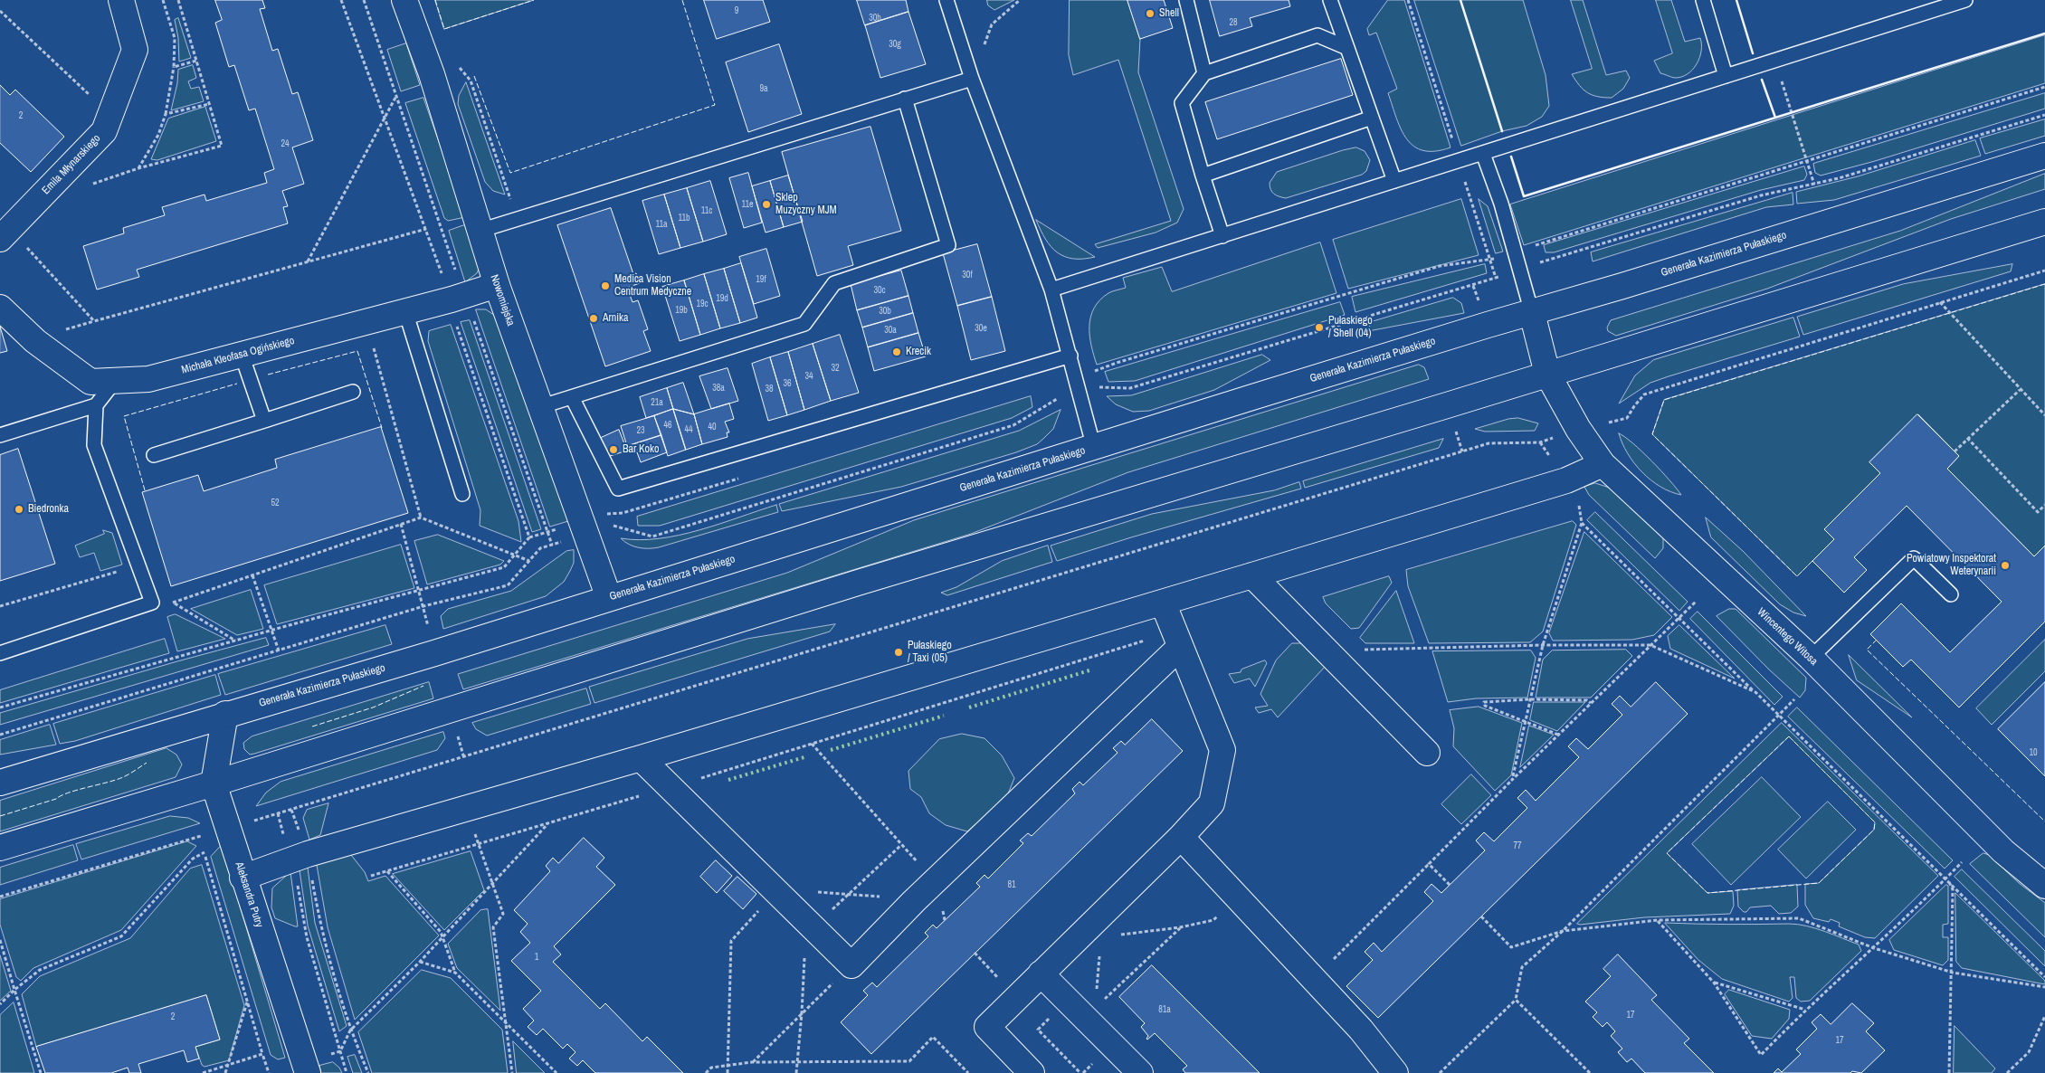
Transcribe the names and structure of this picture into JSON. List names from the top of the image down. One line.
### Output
{"streets":{"street":["Emila Młynarskiego","Generała Kazimierza Pułaskiego","Nowomiejska","Michała Kleofasa Ogińskiego","Wincentego Witosa","Aleksandra Putry"]},"crossings":[["Generała Kazimierza Pułaskiego","Nowomiejska"],["Generała Kazimierza Pułaskiego","Wincentego Witosa"],["Generała Kazimierza Pułaskiego","Aleksandra Putry"],["Nowomiejska","Michała Kleofasa Ogińskiego"]],"places":["Shell","Sklep Muzyczny MJM","Medica Vision Centrum Medyczne","Arnika","Pułaskiego / Shell (04)","Krecik","Bar Koko","Biedronka","Powiatowy Inspektorat Weterynarii","Pułaskiego / Taxi (05)"],"house_numbers":["9","30h","28","30g","9a","2","24","11e","11c","11b","11a","30f","19f","30c","19d","19c","19b","30b","30e","30a","32","34","36","38a","38","21a","46","40","44","23","52","10","77","81","1","81a","17","2","17"]}
